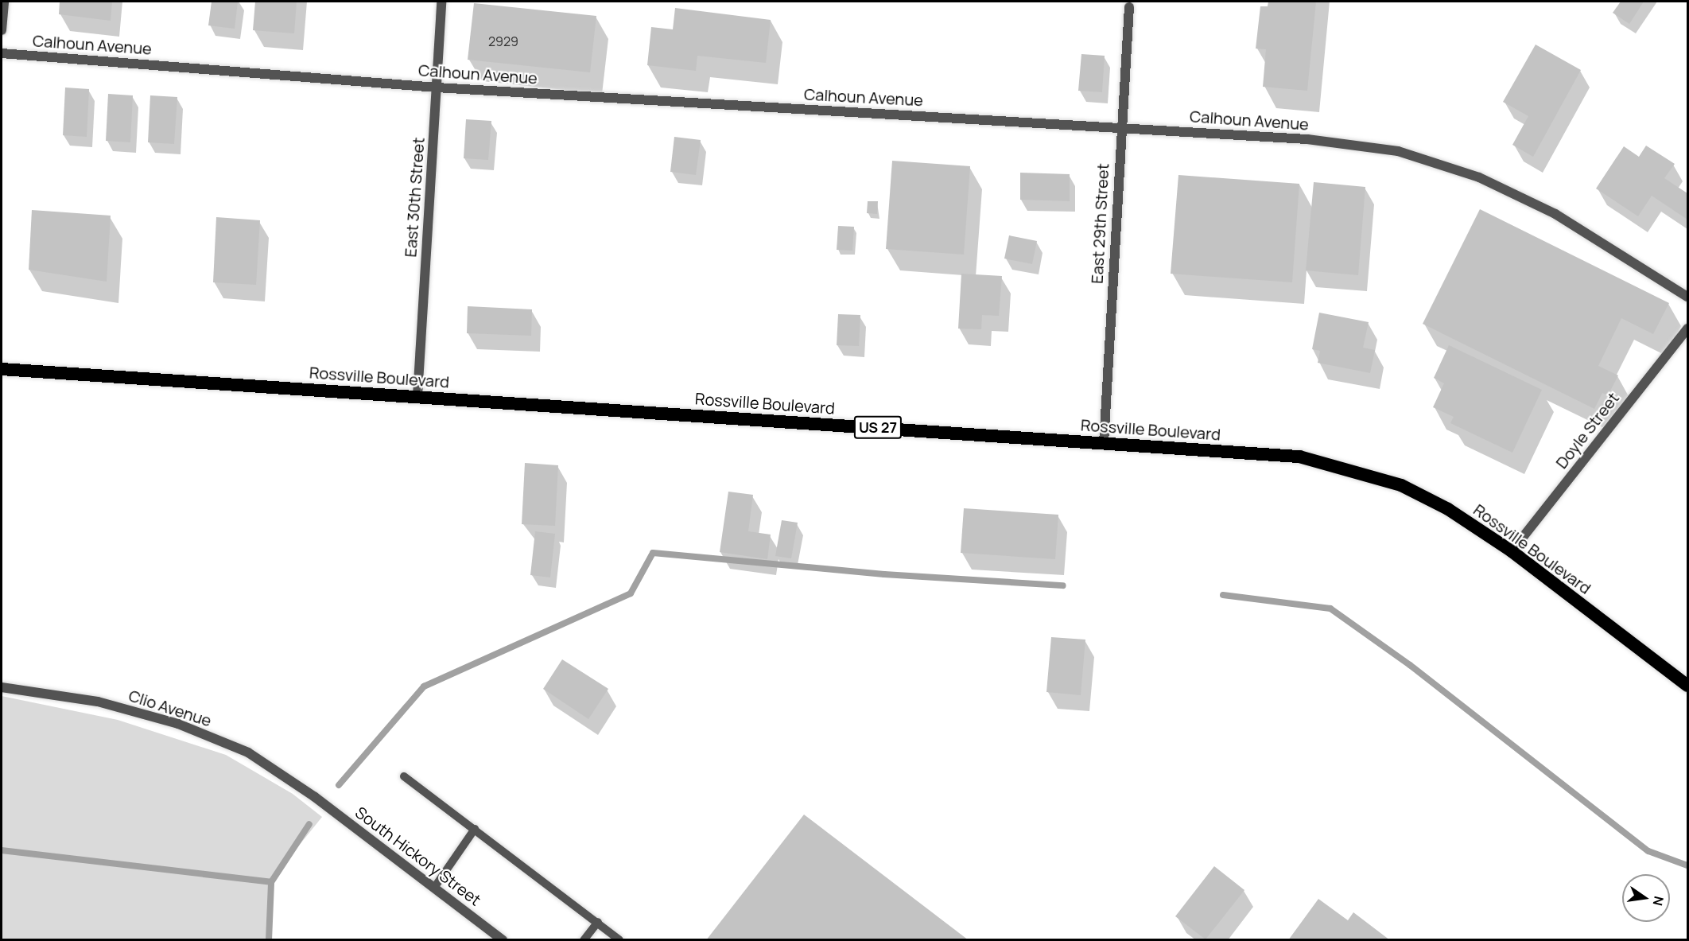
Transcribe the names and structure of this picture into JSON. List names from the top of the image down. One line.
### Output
{"streets":{"highway":["Rossville Boulevard","US 27"],"street":["Calhoun Avenue","East 30th Street","East 29th Street","Doyle Street","Clio Avenue","South Hickory Street"]},"crossings":[["Calhoun Avenue","East 30th Street"],["Calhoun Avenue","East 29th Street"],["East 30th Street","Rossville Boulevard"],["East 29th Street","Rossville Boulevard"],["Rossville Boulevard","Doyle Street"],["Clio Avenue","South Hickory Street"]],"house_numbers":["2929"],"north":"right"}
